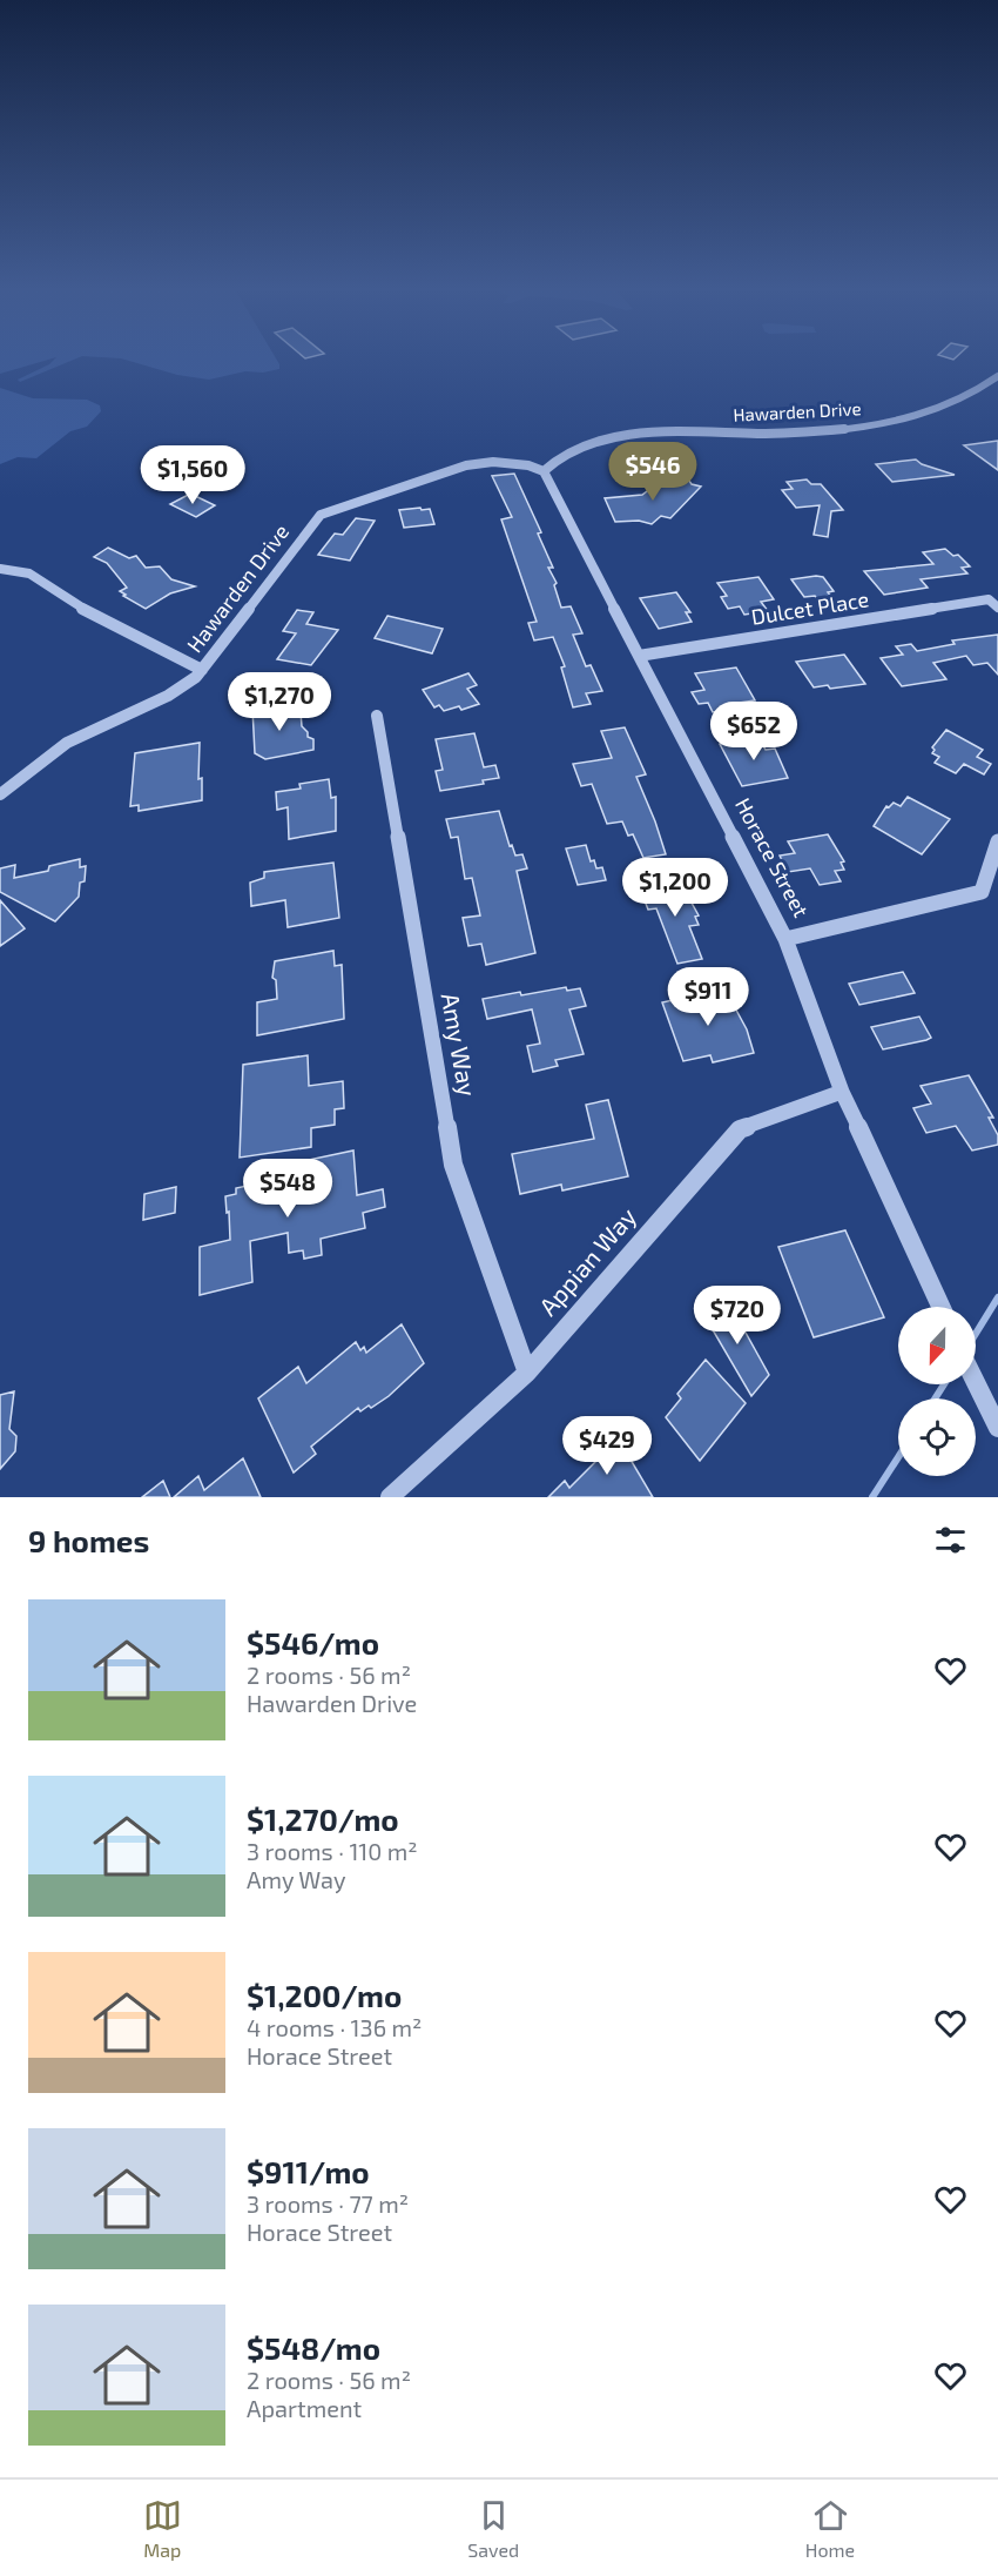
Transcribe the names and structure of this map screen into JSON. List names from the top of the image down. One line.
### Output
{"streets":{"street":["Hawarden Drive","Dulcet Place","Horace Street","Amy Way","Appian Way"]},"crossings":[["Hawarden Drive","Horace Street"],["Dulcet Place","Horace Street"],["Horace Street","Appian Way"],["Amy Way","Appian Way"]],"north":"bottom","page":{"price":["$546","$1,560","$1,270","$652","$1,200","$911","$548","$720","$429"],"heading":"9 homes","list":[{"name":"$546/mo","note":"2 rooms · 56 m² · Hawarden Drive"},{"name":"$1,270/mo","note":"3 rooms · 110 m² · Amy Way"},{"name":"$1,200/mo","note":"4 rooms · 136 m² · Horace Street"},{"name":"$911/mo","note":"3 rooms · 77 m² · Horace Street"},{"name":"$548/mo","note":"2 rooms · 56 m² · Apartment"}],"tabs":["Map","Saved","Home"]}}
